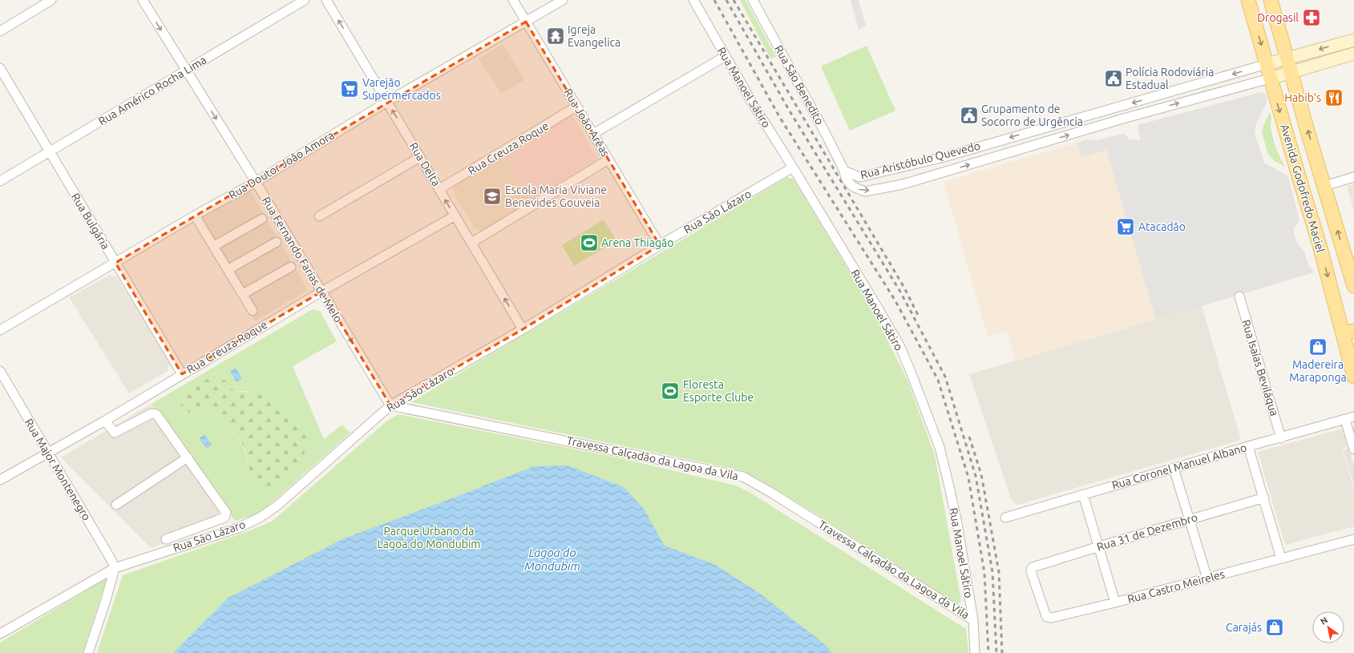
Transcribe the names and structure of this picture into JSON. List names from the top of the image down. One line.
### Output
{"streets":{"main road":["Avenida Godofredo Maciel"],"street":["Rua São Benedito","Rua Manoel Sátiro","Rua Américo Rocha Lima","Rua João Arêas","Rua Creuza Roque","Rua Aristóbulo Quevedo","Rua Delta","Rua Doutor João Amora","Rua São Lázaro","Rua Bulgária","Rua Fernando Farias de Melo","Rua Isaías Beviláqua","Travessa Calçadão da Lagoa da Vila","Rua Coronel Manuel Albano","Rua Major Montenegro","Rua 31 de Dezembro","Rua Castro Meireles"]},"crossings":[["Rua São Benedito","Rua Aristóbulo Quevedo"],["Rua Manoel Sátiro","Rua São Lázaro"],["Rua Manoel Sátiro","Travessa Calçadão da Lagoa da Vila"],["Rua Américo Rocha Lima","Rua Bulgária"],["Rua Américo Rocha Lima","Rua Fernando Farias de Melo"],["Rua João Arêas","Rua Creuza Roque"],["Rua João Arêas","Rua Doutor João Amora"],["Rua João Arêas","Rua São Lázaro"],["Rua Creuza Roque","Rua Delta"],["Rua Creuza Roque","Rua Bulgária"],["Rua Creuza Roque","Rua Fernando Farias de Melo"],["Rua Creuza Roque","Rua Major Montenegro"],["Rua Aristóbulo Quevedo","Avenida Godofredo Maciel"],["Rua Delta","Rua Doutor João Amora"],["Rua Delta","Rua São Lázaro"],["Rua Doutor João Amora","Rua Bulgária"],["Rua Doutor João Amora","Rua Fernando Farias de Melo"],["Rua São Lázaro","Rua Fernando Farias de Melo"],["Rua São Lázaro","Travessa Calçadão da Lagoa da Vila"],["Rua São Lázaro","Rua Major Montenegro"],["Rua Fernando Farias de Melo","Travessa Calçadão da Lagoa da Vila"],["Rua Isaías Beviláqua","Rua Coronel Manuel Albano"],["Rua 31 de Dezembro","Rua Castro Meireles"]],"one_way":["Rua Delta","Rua Fernando Farias de Melo"],"water":["Lagoa do Mondubim"],"parks":["Parque Urbano da Lagoa do Mondubim"],"places":{"pharmacy":["Drogasil"],"temple":["Igreja Evangelica"],"public building":["Polícia Rodoviária Estadual","Grupamento de Socorro de Urgência"],"supermarket":["Varejão Supermercados","Atacadão"],"restaurant":["Habib's"],"school or university":["Escola Maria Viviane Benevides Gouveia"],"sports":["Arena Thiagão","Floresta Esporte Clube"],"shop":["Madereira Maraponga","Carajás"]},"north":"top left"}
